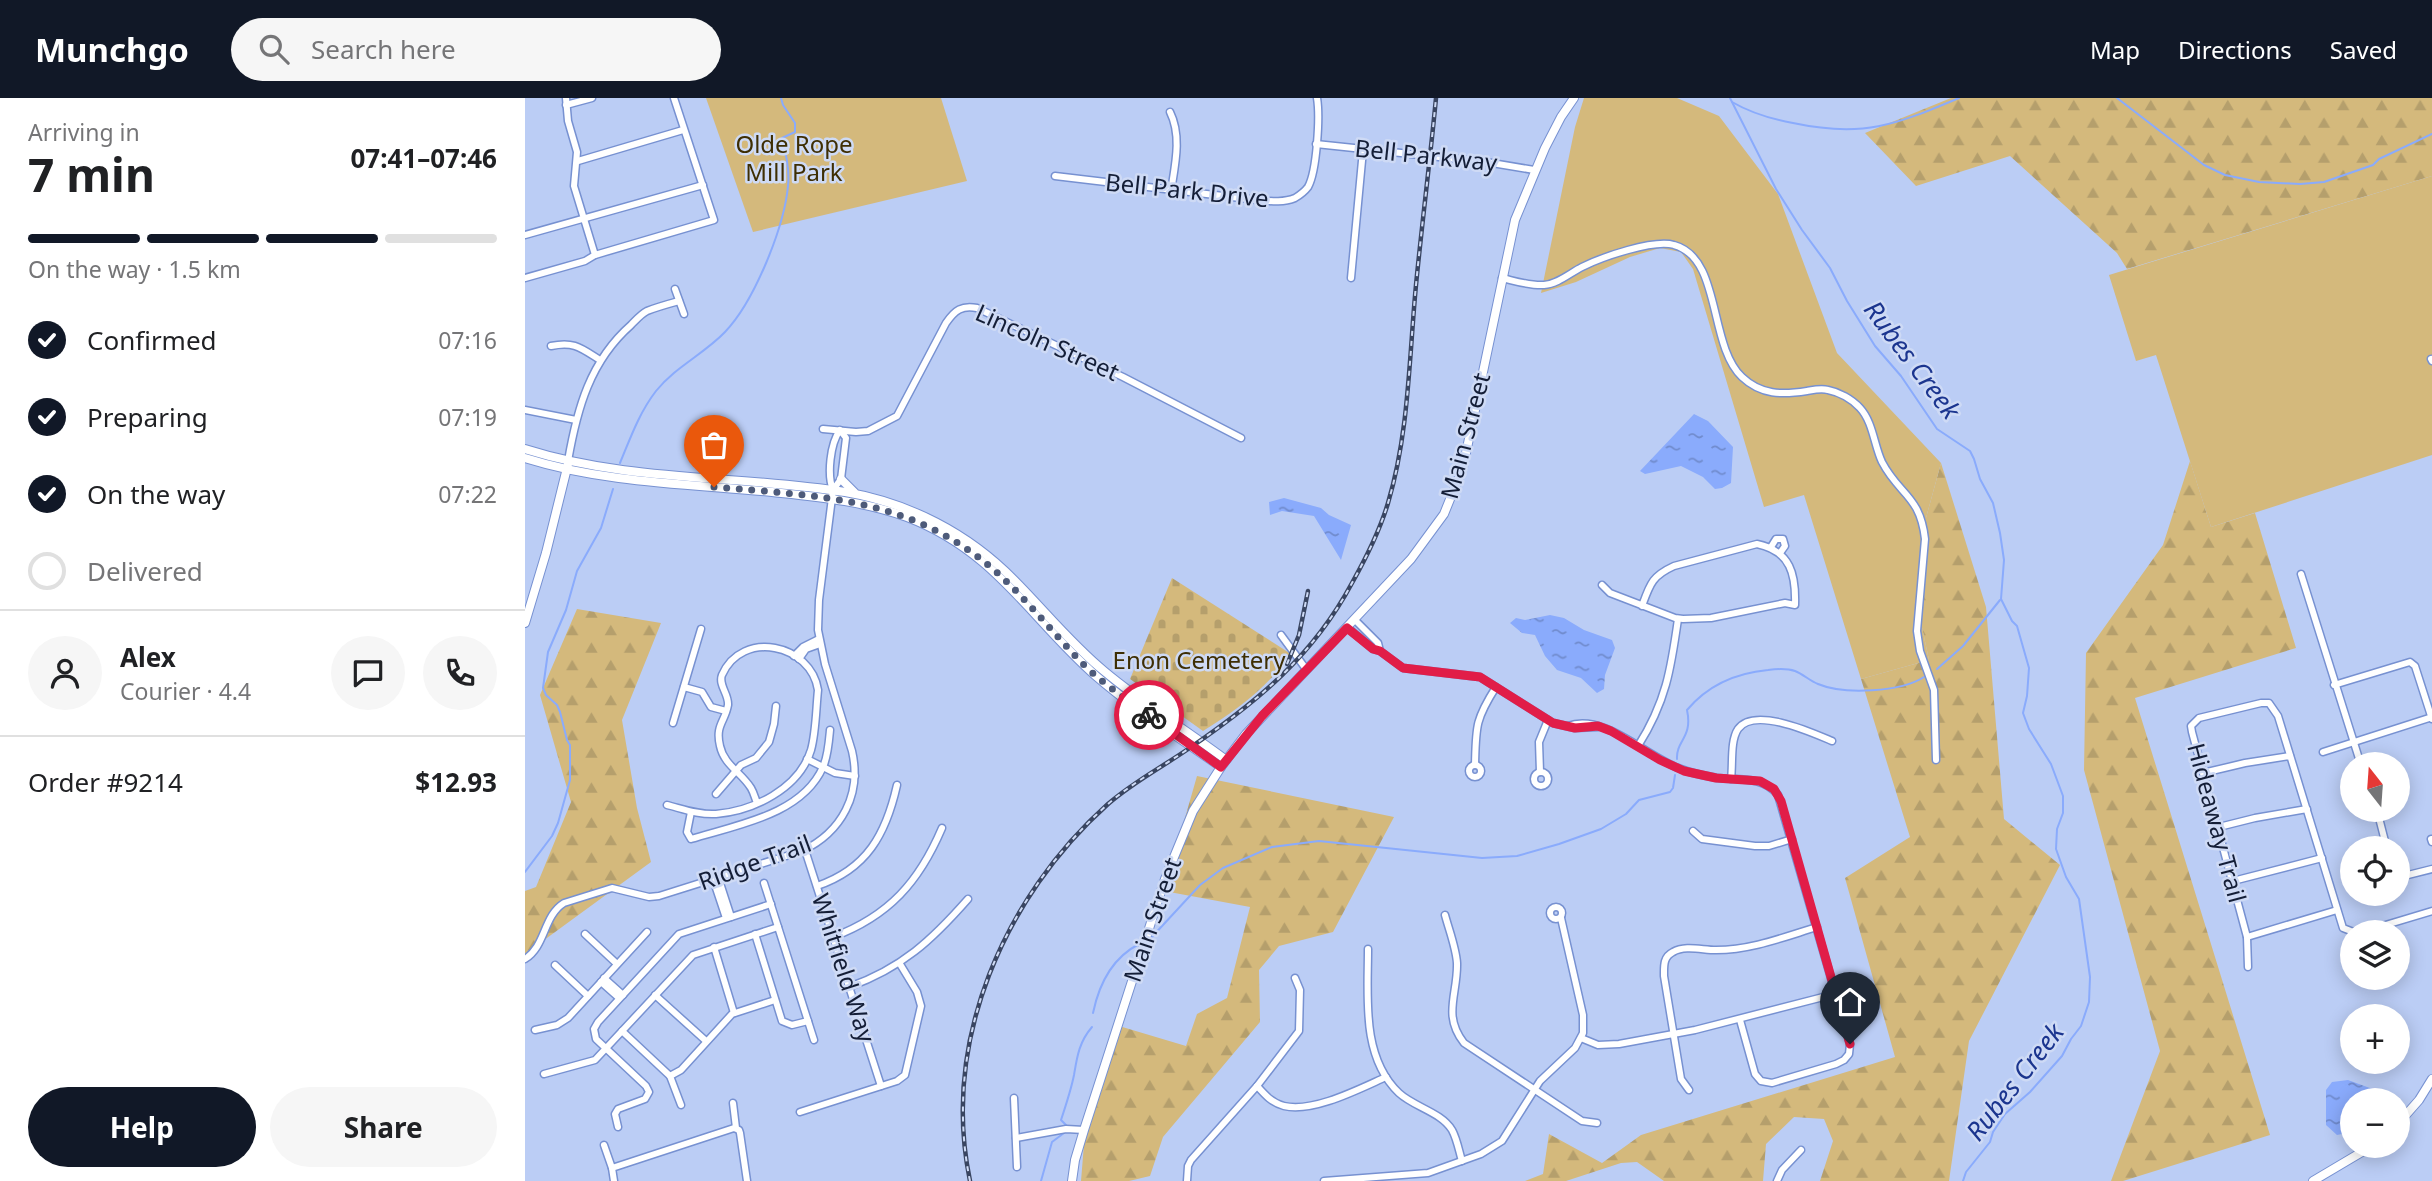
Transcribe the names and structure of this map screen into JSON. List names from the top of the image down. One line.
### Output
{"streets":{"main road":["Main Street"],"street":["Bell Parkway","Bell Park Drive","Lincoln Street","Hideaway Trail","Ridge Trail","Whitfield Way"]},"crossings":[["Bell Parkway","Bell Park Drive"],["Bell Parkway","Main Street"],["Lincoln Street","Ridge Trail"],["Ridge Trail","Whitfield Way"]],"water":["Rubes Creek"],"parks":["Olde Rope Mill Park","Enon Cemetery"],"north":"top","page":{"header":"Munchgo","search":"Search here","nav":["Map","Directions","Saved"],"heading":["7 min","Arriving in","07:41–07:46"],"panel":["Alex","Courier · 4.4","Order #9214","$12.93"],"bar":"On the way · 1.5 km","list":[["Confirmed","07:16"],["Preparing","07:19"],["On the way","07:22"],"Delivered"],"map_buttons":["+","−"],"buttons":["Help","Share"]}}
